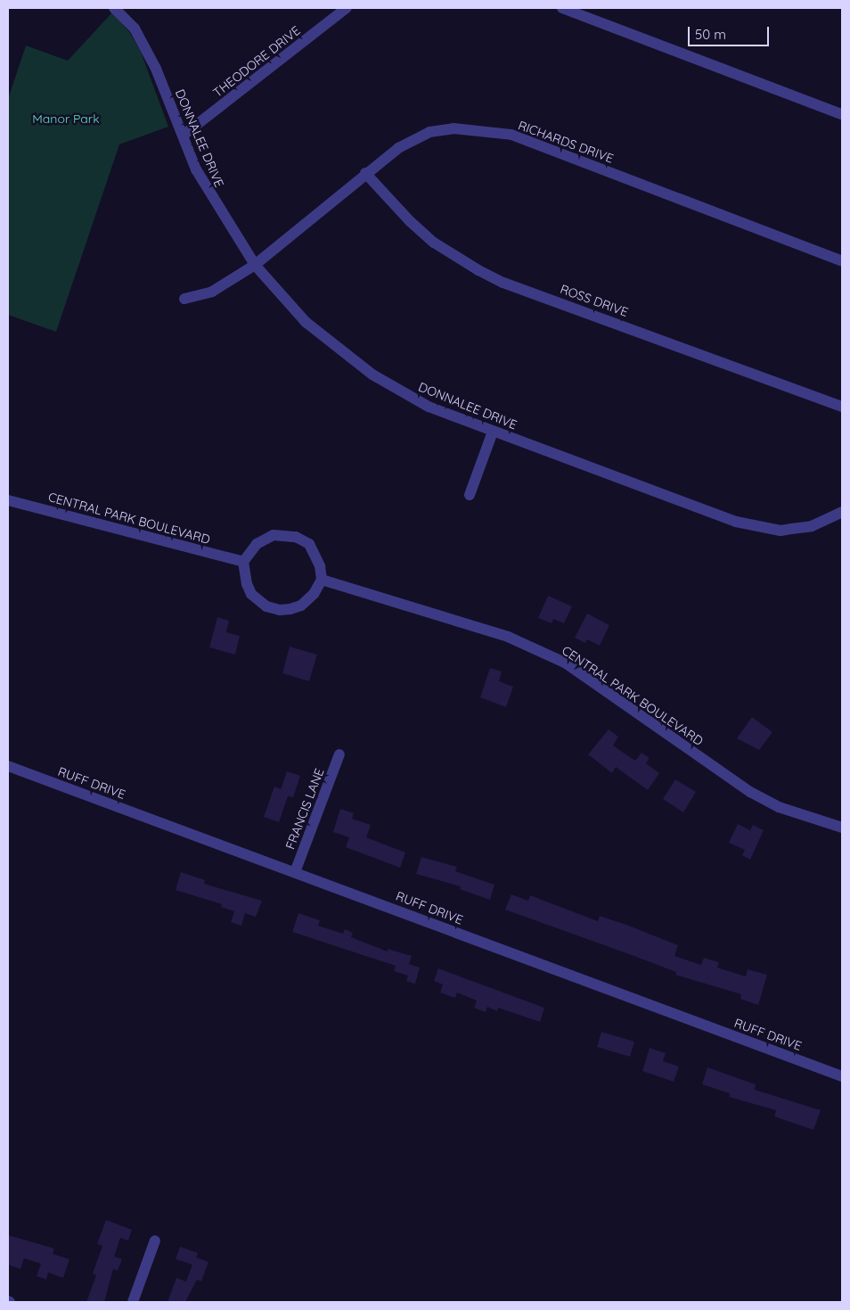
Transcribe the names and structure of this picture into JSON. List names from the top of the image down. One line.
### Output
{"streets":{"street":["THEODORE DRIVE","DONNALEE DRIVE","RICHARDS DRIVE","ROSS DRIVE","CENTRAL PARK BOULEVARD","RUFF DRIVE","FRANCIS LANE"]},"crossings":[["THEODORE DRIVE","DONNALEE DRIVE"],["DONNALEE DRIVE","RICHARDS DRIVE"],["RICHARDS DRIVE","ROSS DRIVE"],["RUFF DRIVE","FRANCIS LANE"]],"parks":["Manor Park"],"scale_bar":"50 m"}
